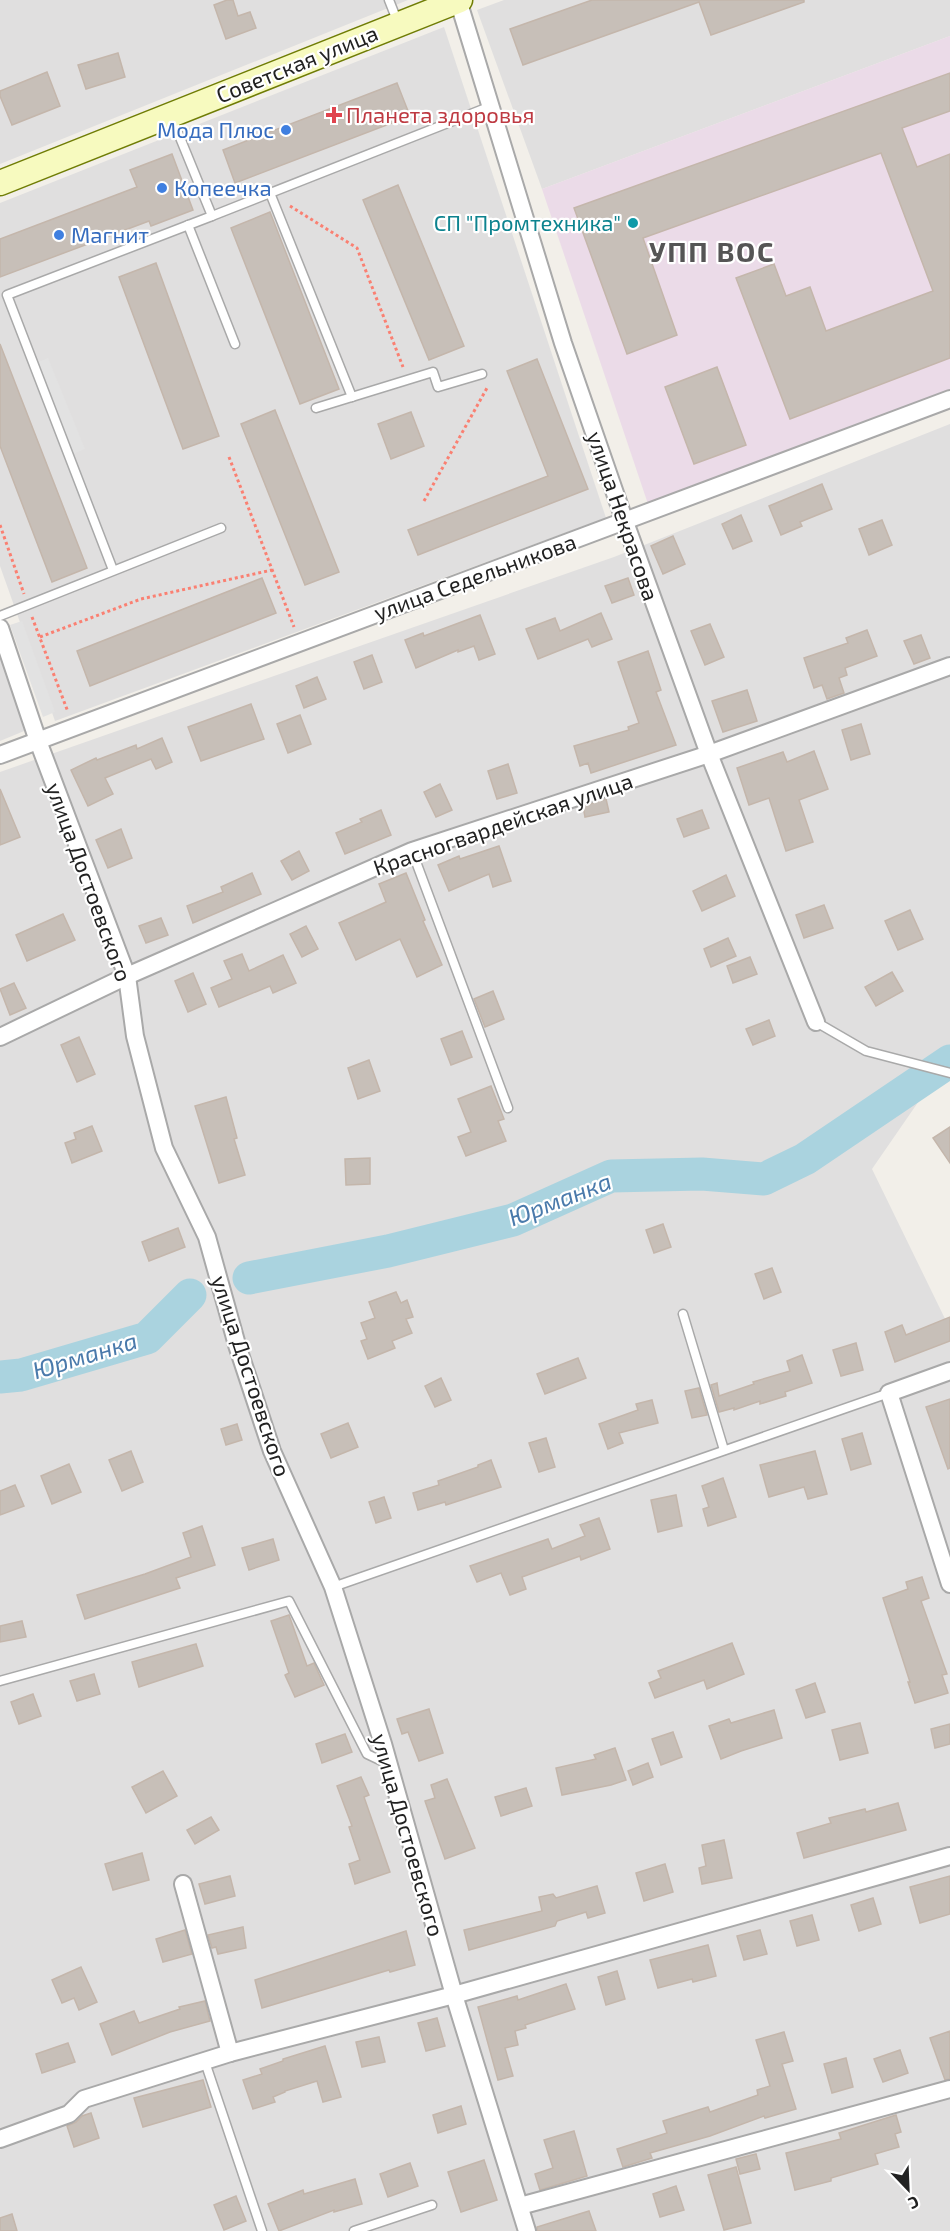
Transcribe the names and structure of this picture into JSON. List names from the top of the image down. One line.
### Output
{"streets":{"main road":["Советская улица"],"street":["улица Некрасова","улица Седельникова","Красногвардейская улица","улица Достоевского"]},"crossings":[["Советская улица","улица Некрасова"],["улица Некрасова","улица Седельникова"],["улица Некрасова","Красногвардейская улица"],["улица Седельникова","улица Достоевского"],["Красногвардейская улица","улица Достоевского"]],"districts":["УПП ВОС"],"water":["Юрманка"],"places":{"health":["Планета здоровья"],"other":["Мода Плюс","Копеечка","СП \"Промтехника\"","Магнит"]},"north":"bottom right"}
